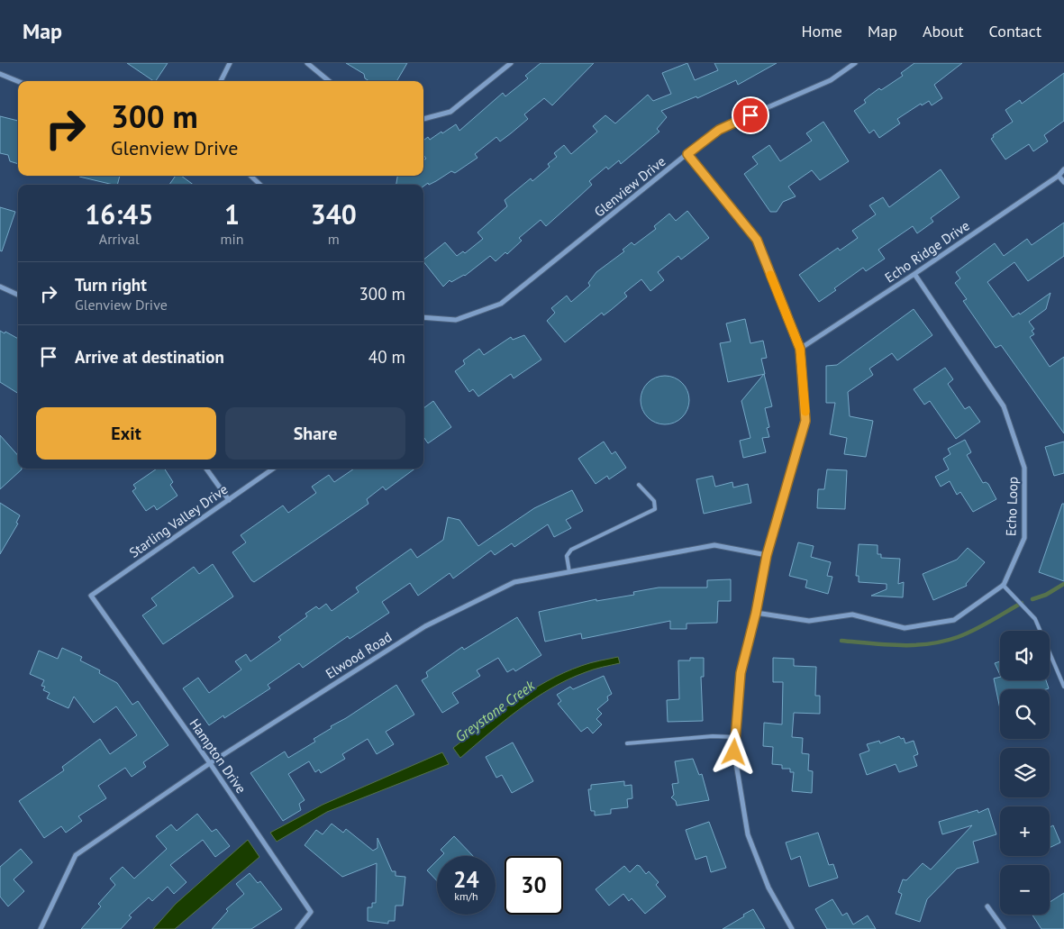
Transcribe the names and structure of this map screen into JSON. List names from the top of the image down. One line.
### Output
{"streets":{"street":["Glenview Drive","Echo Ridge Drive","Echo Loop","Starling Valley Drive","Elwood Road","Hampton Drive"]},"crossings":[["Echo Ridge Drive","Echo Loop"],["Starling Valley Drive","Hampton Drive"],["Elwood Road","Hampton Drive"]],"water":["Greystone Creek"],"page":{"header":"Map","nav":["Home","Map","About","Contact"],"turn":["300 m","Glenview Drive"],"eta":["16:45","Arrival","1","min","340","m"],"list":[{"name":"Turn right","note":"Glenview Drive","value":"300 m"},{"name":"Arrive at destination","value":"40 m"}],"buttons":["Exit","Share"],"map_buttons":["+","−"],"speed":"24 km/h","limit":"30"}}
